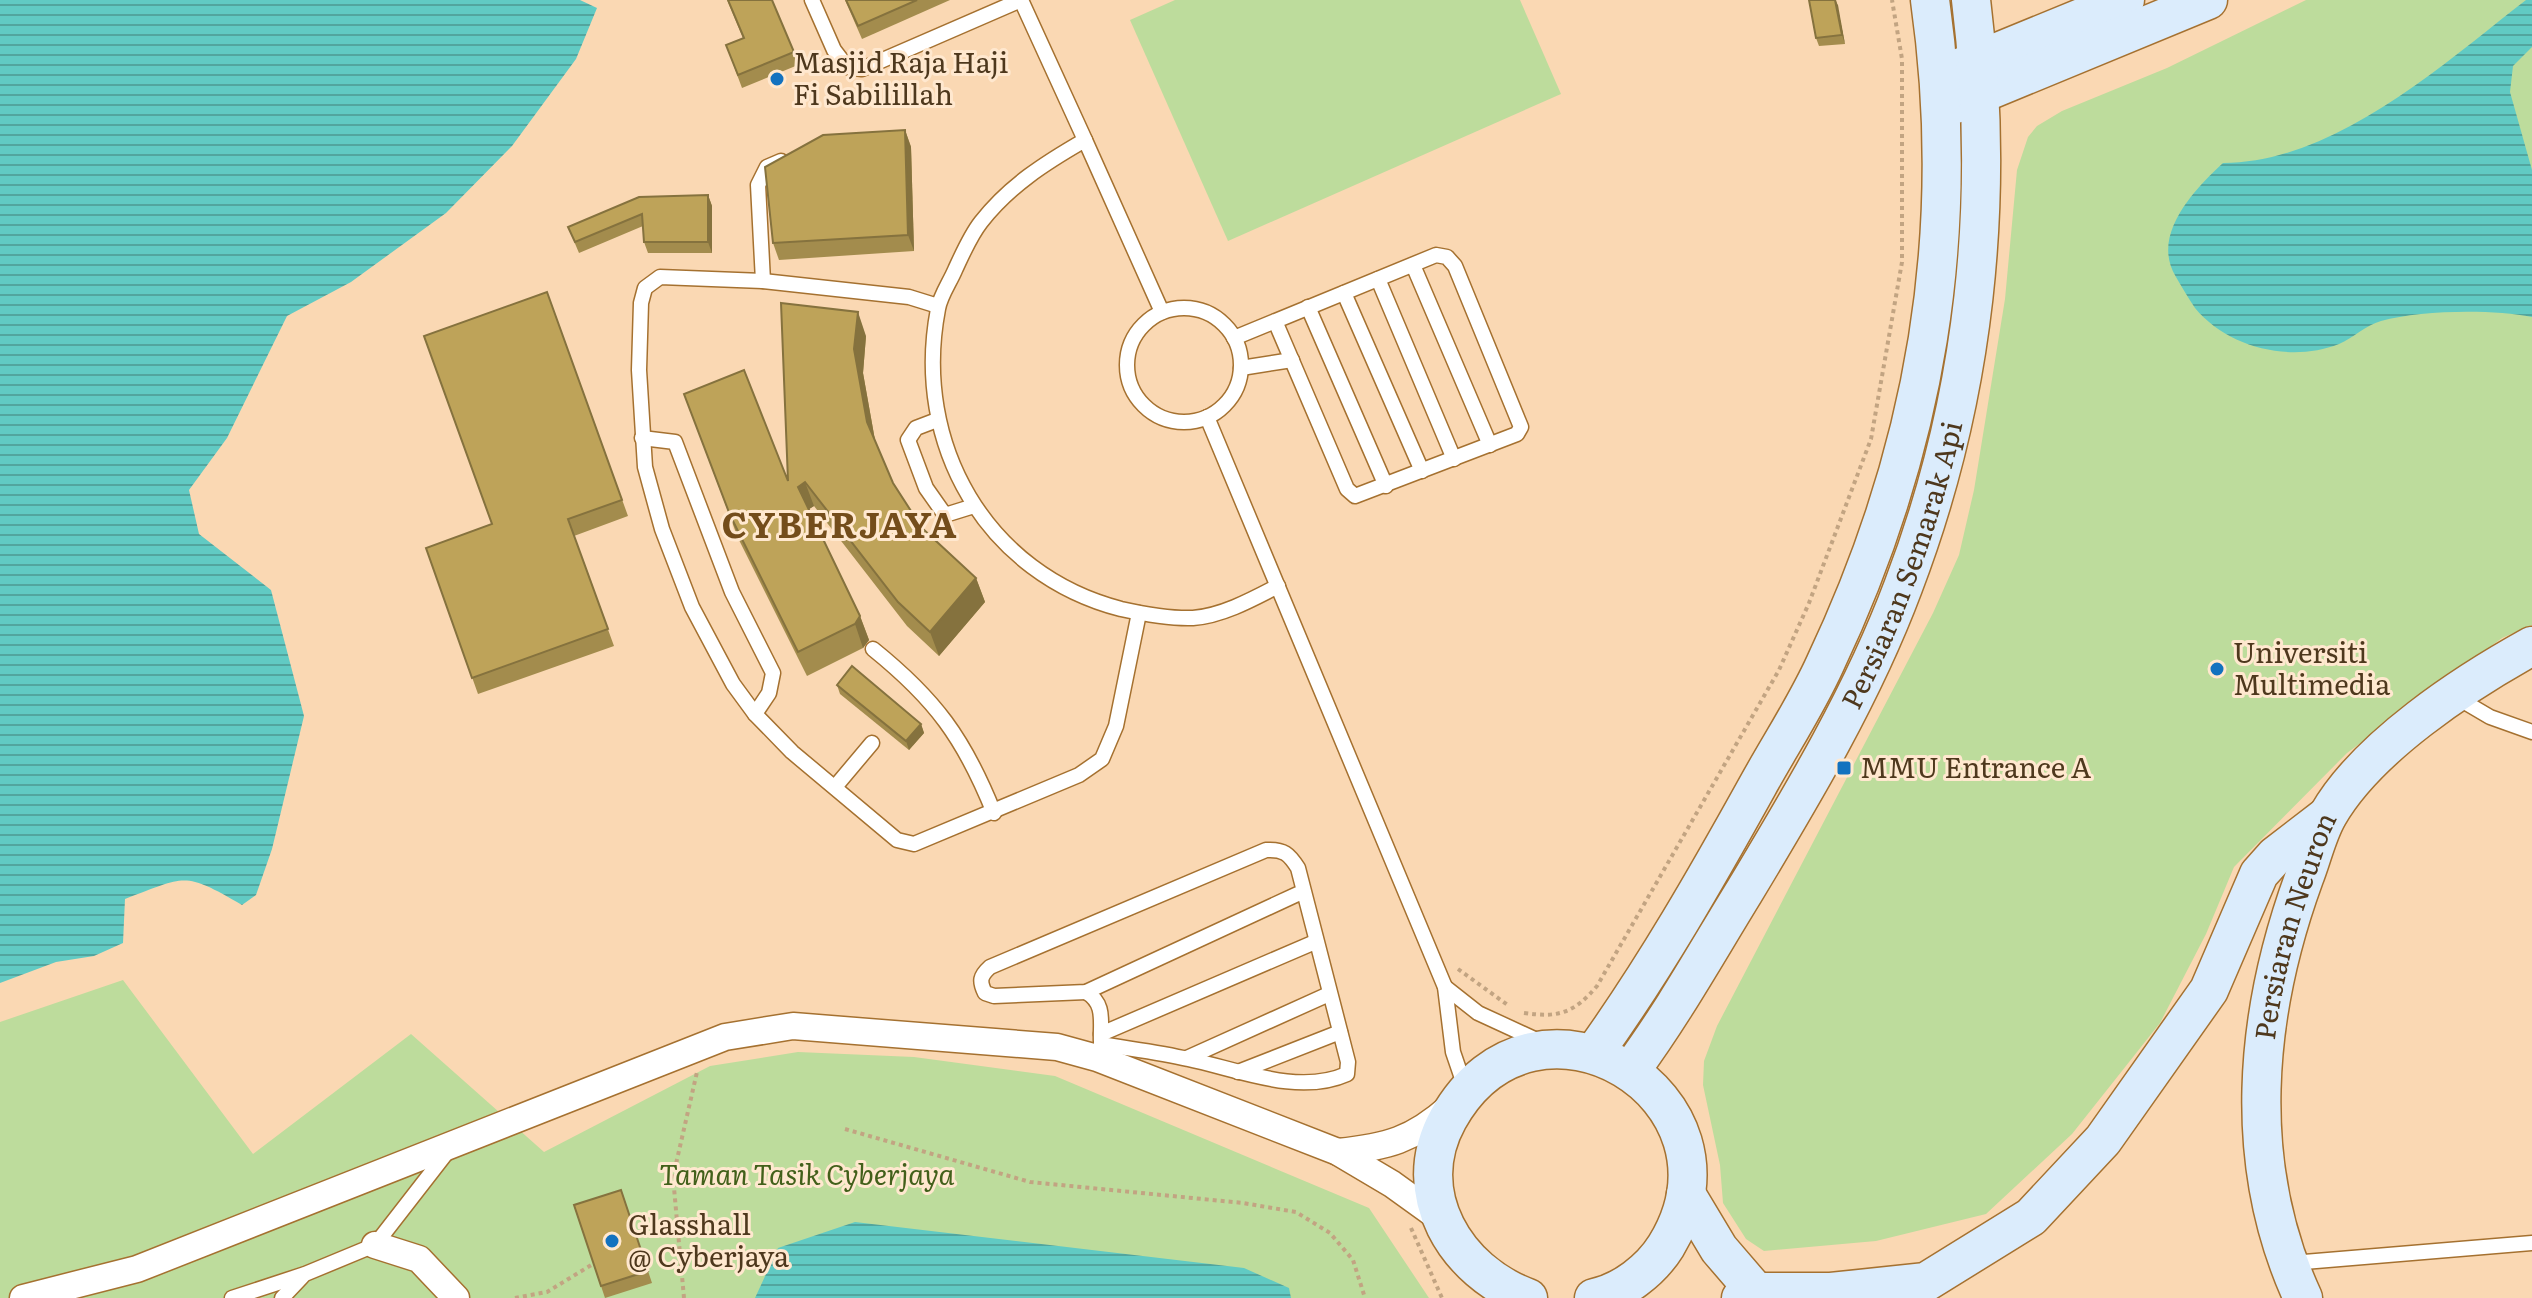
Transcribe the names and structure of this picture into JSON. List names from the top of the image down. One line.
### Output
{"streets":{"main road":["Persiaran Semarak Api","Persiaran Neuron"]},"districts":["CYBERJAYA"],"parks":["Taman Tasik Cyberjaya"],"places":{"other":["Masjid Raja Haji Fi Sabilillah","Universiti Multimedia","Glasshall @ Cyberjaya"],"transit":["MMU Entrance A"]}}
